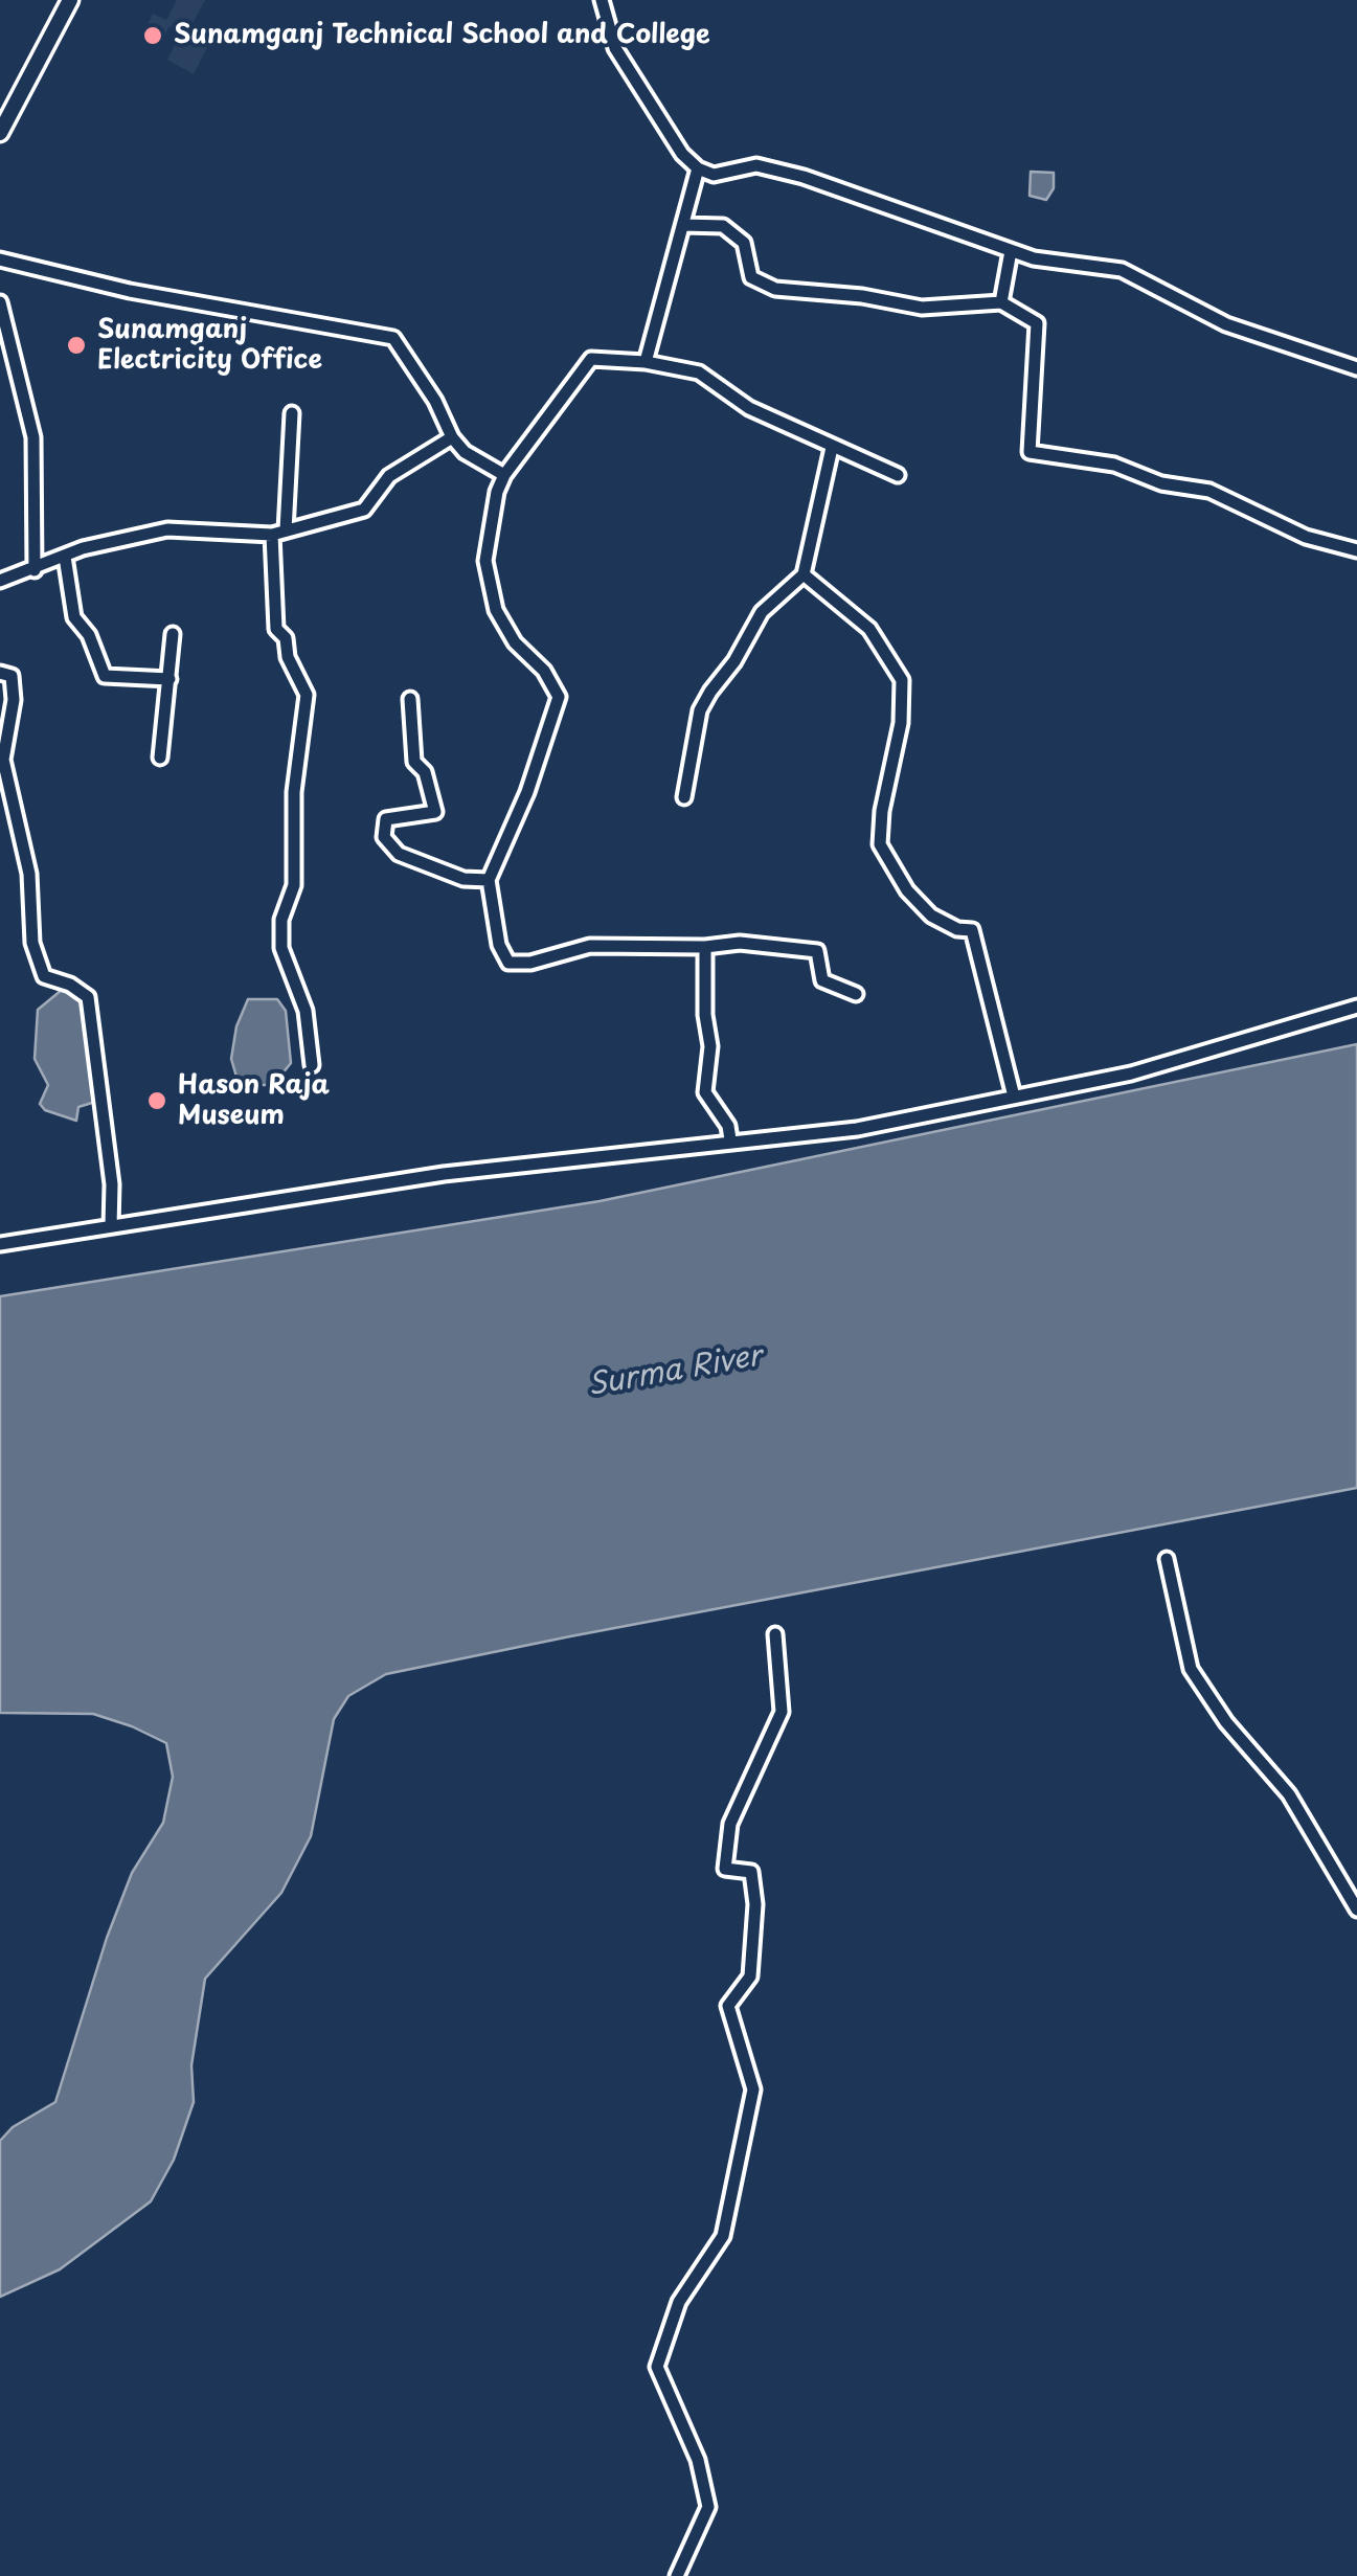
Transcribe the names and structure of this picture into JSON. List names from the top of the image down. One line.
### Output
{"water":["Surma River"],"places":["Sunamganj Technical School and College","Sunamganj Electricity Office","Hason Raja Museum"]}
